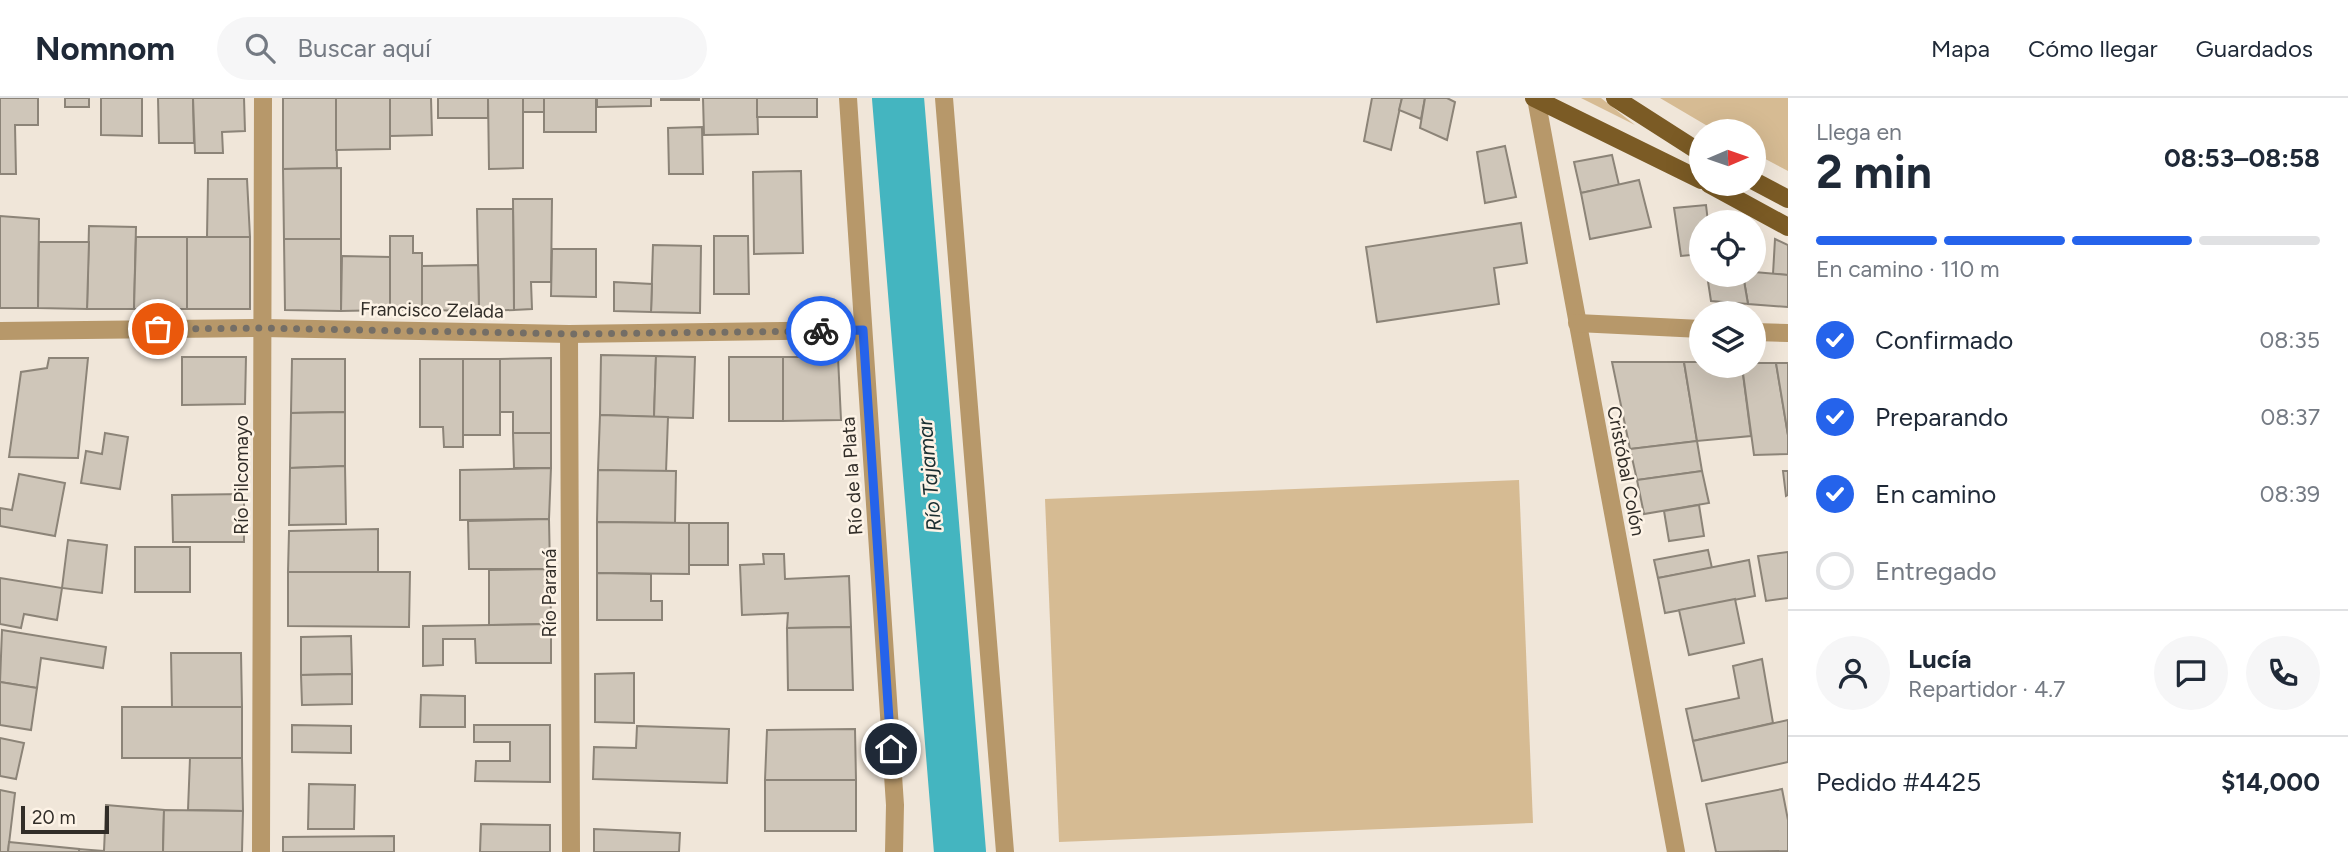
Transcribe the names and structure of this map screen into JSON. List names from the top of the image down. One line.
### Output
{"streets":{"street":["Francisco Zelada","Cristóbal Colón","Río Pilcomayo","Río de la Plata","Río Paraná"]},"crossings":[["Francisco Zelada","Río Pilcomayo"],["Francisco Zelada","Río de la Plata"],["Francisco Zelada","Río Paraná"]],"water":["Río Tajamar"],"scale_bar":"20 m","north":"right","page":{"header":"Nomnom","search":"Buscar aquí","nav":["Mapa","Cómo llegar","Guardados"],"heading":["2 min","Llega en","08:53–08:58"],"panel":["Lucía","Repartidor · 4.7","Pedido #4425","$14,000"],"bar":"En camino · 110 m","list":[["Confirmado","08:35"],["Preparando","08:37"],["En camino","08:39"],"Entregado"],"scale":"20 m"}}
